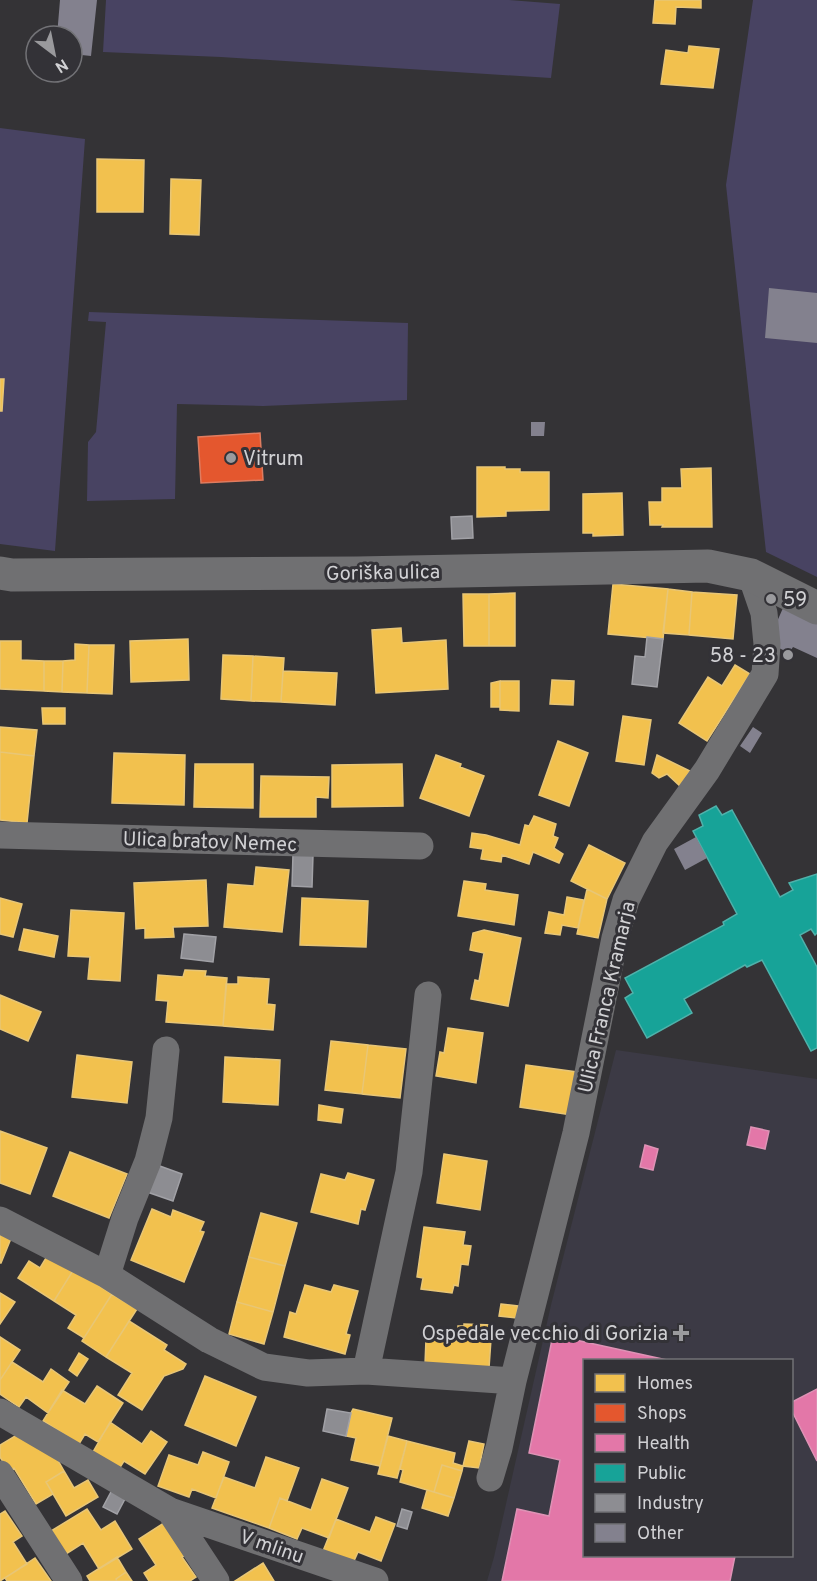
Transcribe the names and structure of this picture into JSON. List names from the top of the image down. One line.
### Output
{"streets":{"street":["Goriška ulica","Ulica bratov Nemec","Ulica Franca Kramarja","V mlinu"]},"crossings":[["Goriška ulica","Ulica Franca Kramarja"]],"places":{"other":["Vitrum","59","58 - 23"],"health":["Ospedale vecchio di Gorizia"]},"legend":["Homes","Shops","Health","Public","Industry","Other"],"north":"bottom right"}
